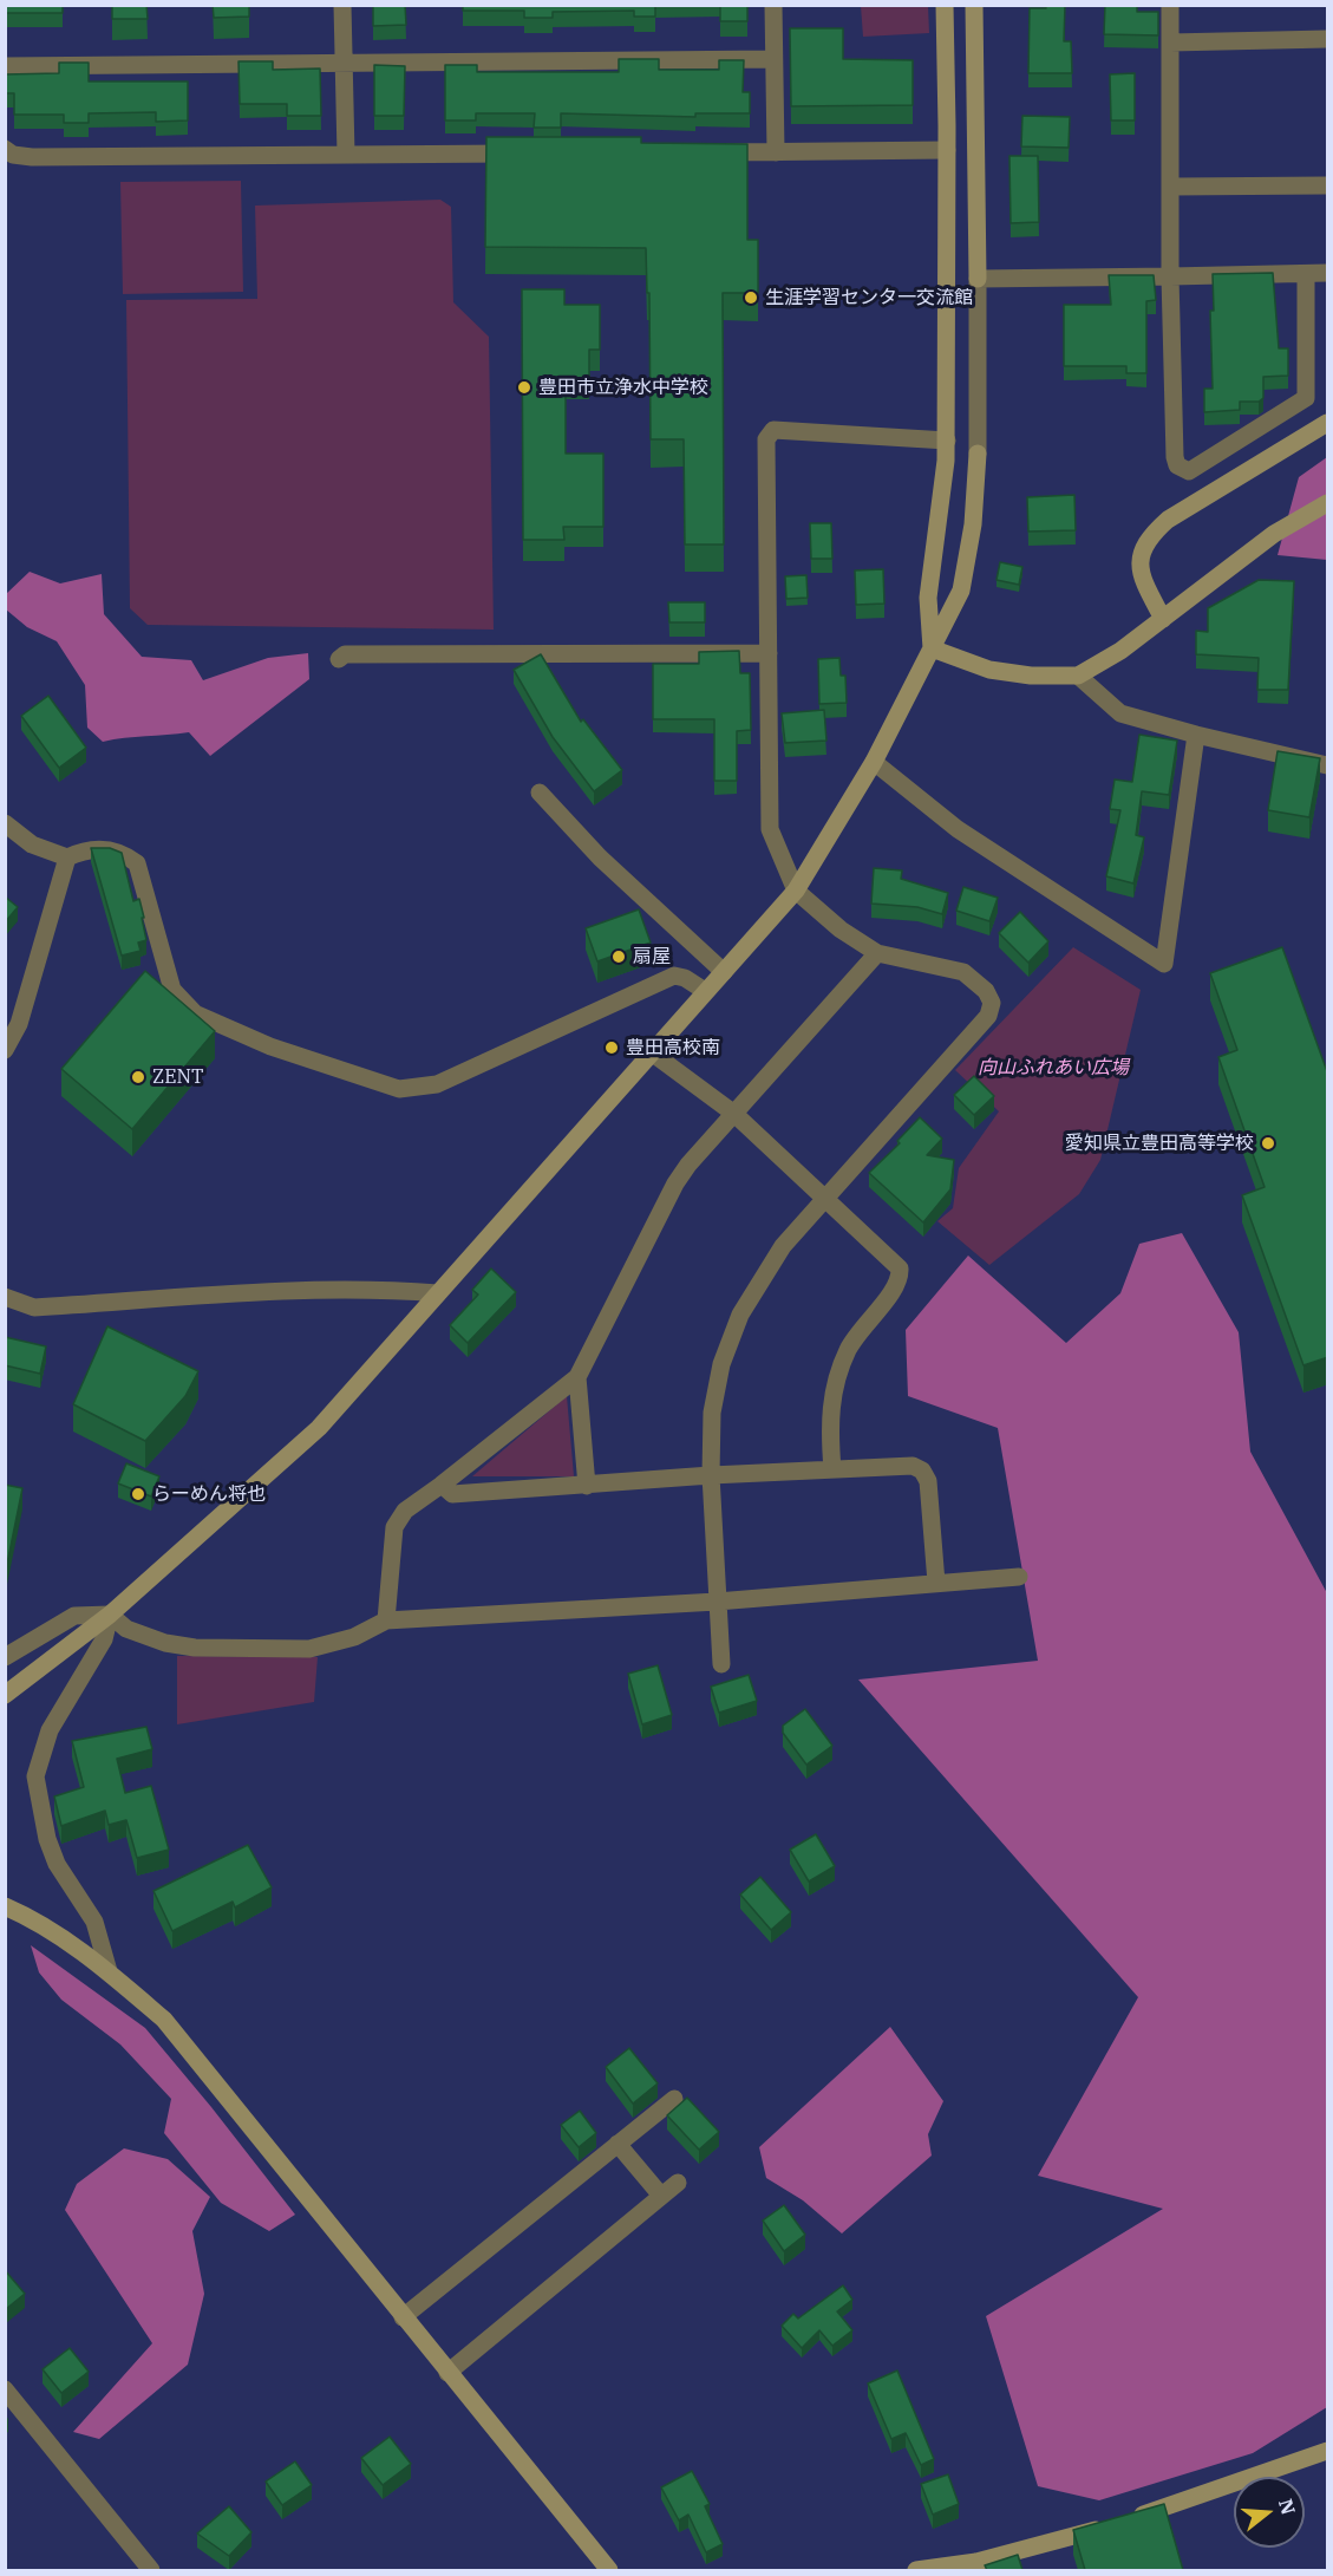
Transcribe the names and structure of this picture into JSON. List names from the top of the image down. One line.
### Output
{"parks":["向山ふれあい広場"],"places":["生涯学習センタ一交流館","豊田市立浄水中学校","扇屋","豊田高校南","ZENT","愛知県立豊田高等学校","らーめん将也"],"north":"right"}
